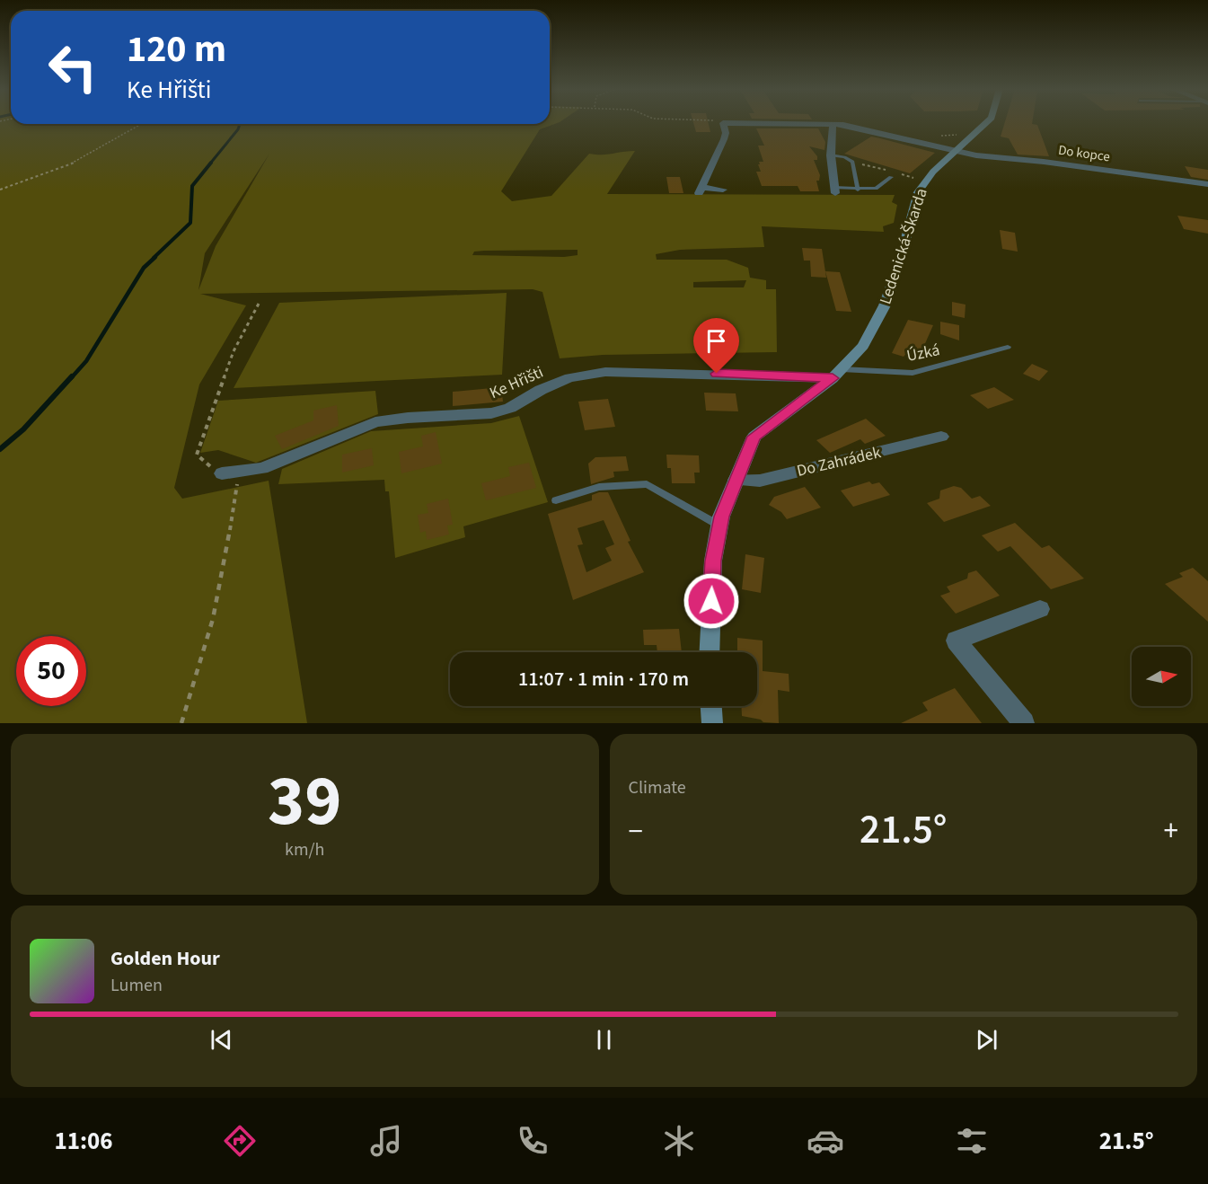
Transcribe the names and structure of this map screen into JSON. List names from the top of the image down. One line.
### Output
{"streets":{"main road":["Ledenická-Škarda"],"street":["Do kopce","Ke Hřišti","Do Zahrádek"],"lane":["Úzká"]},"crossings":[["Do kopce","Ledenická-Škarda"],["Ledenická-Škarda","Úzká"],["Ledenická-Škarda","Ke Hřišti"],["Ledenická-Škarda","Do Zahrádek"],["Úzká","Ke Hřišti"]],"north":"right","page":{"turn":["120 m","Ke Hřišti"],"limit":"50","trip":"11:07 · 1 min · 170 m","tile":[["39","km/h"],"Climate"],"heat":["−","21.5°","+"],"song":["Golden Hour","Lumen"],"tabs":["11:06","21.5°"]}}
